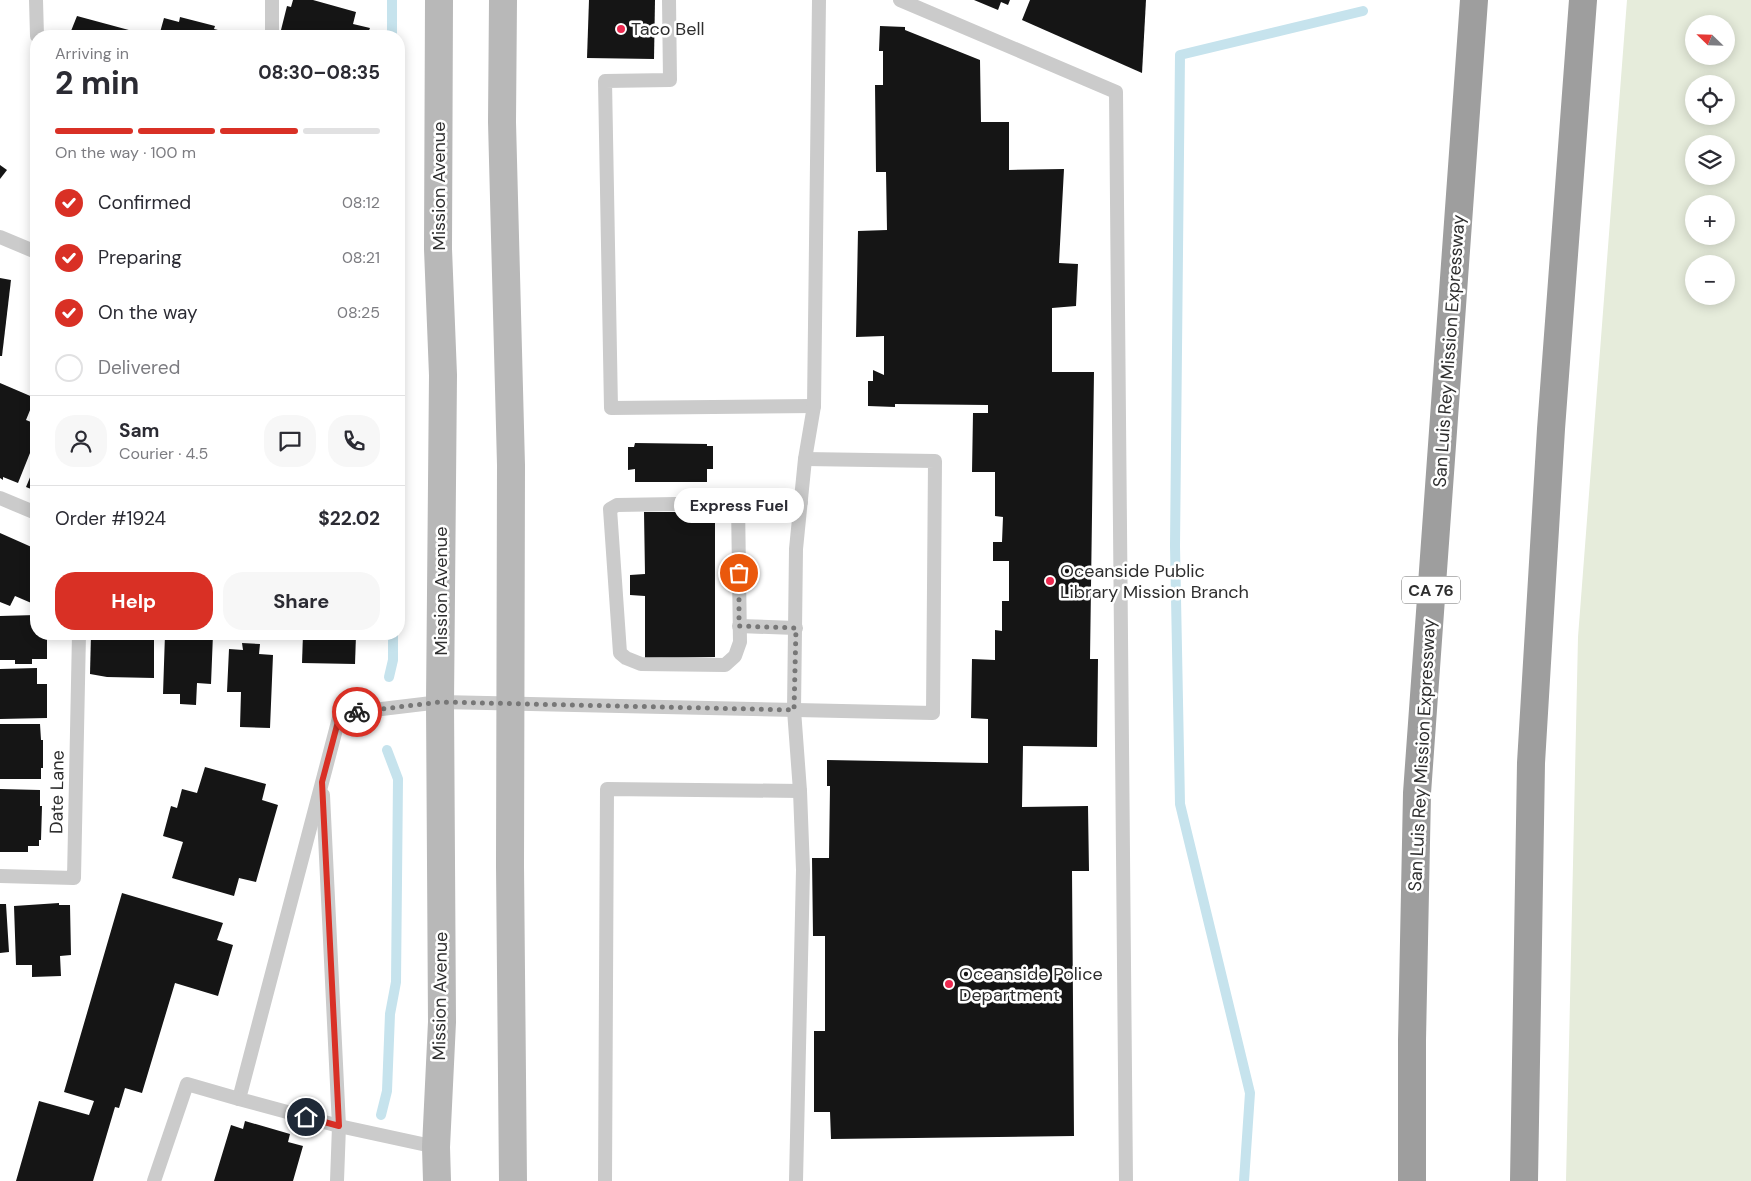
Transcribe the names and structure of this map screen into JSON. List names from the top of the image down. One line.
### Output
{"streets":{"highway":["San Luis Rey Mission Expressway","CA 76"],"main road":["Mission Avenue"],"lane":["Date Lane"]},"places":["Taco Bell","Express Fuel","Oceanside Public Library Mission Branch","Oceanside Police Department"],"north":"top left","page":{"map_buttons":["+","−"],"heading":["2 min","Arriving in","08:30–08:35"],"panel":["Sam","Courier · 4.5","Order #1924","$22.02"],"bar":"On the way · 100 m","list":[["Confirmed","08:12"],["Preparing","08:21"],["On the way","08:25"],"Delivered"],"bubble":"Express Fuel","buttons":["Help","Share"]}}
